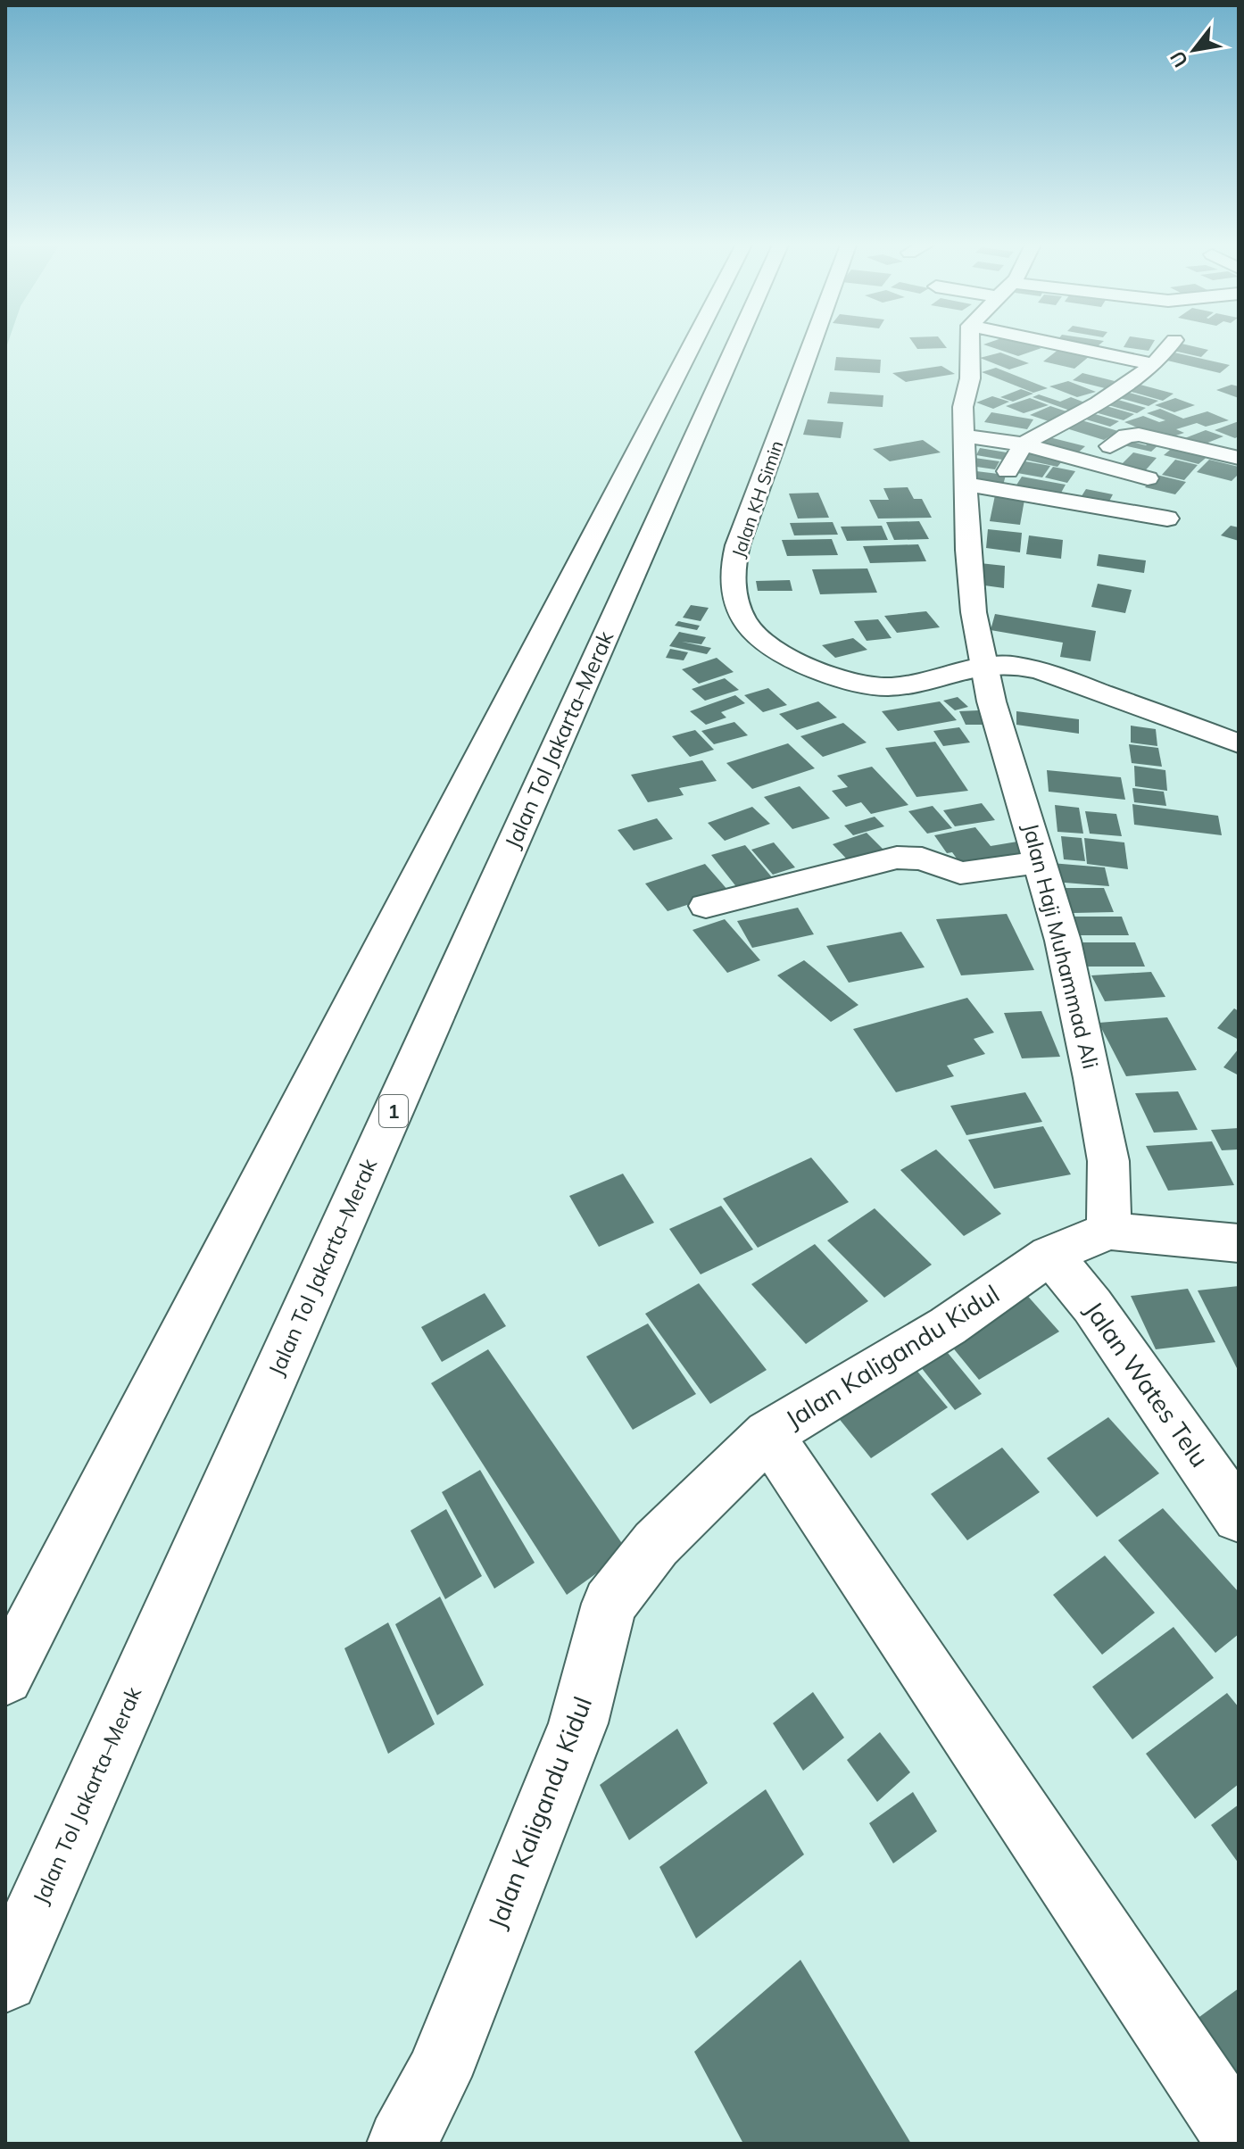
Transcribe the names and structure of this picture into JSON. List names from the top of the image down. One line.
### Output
{"streets":{"main road":["Jalan KH Simin","Jalan Tol Jakarta–Merak","Jalan Haji Muhammad Ali","1","Jalan Kaligandu Kidul","Jalan Wates Telu"]},"crossings":[["Jalan KH Simin","Jalan Haji Muhammad Ali"],["Jalan Haji Muhammad Ali","Jalan Kaligandu Kidul"],["Jalan Kaligandu Kidul","Jalan Wates Telu"]],"north":"bottom left"}
